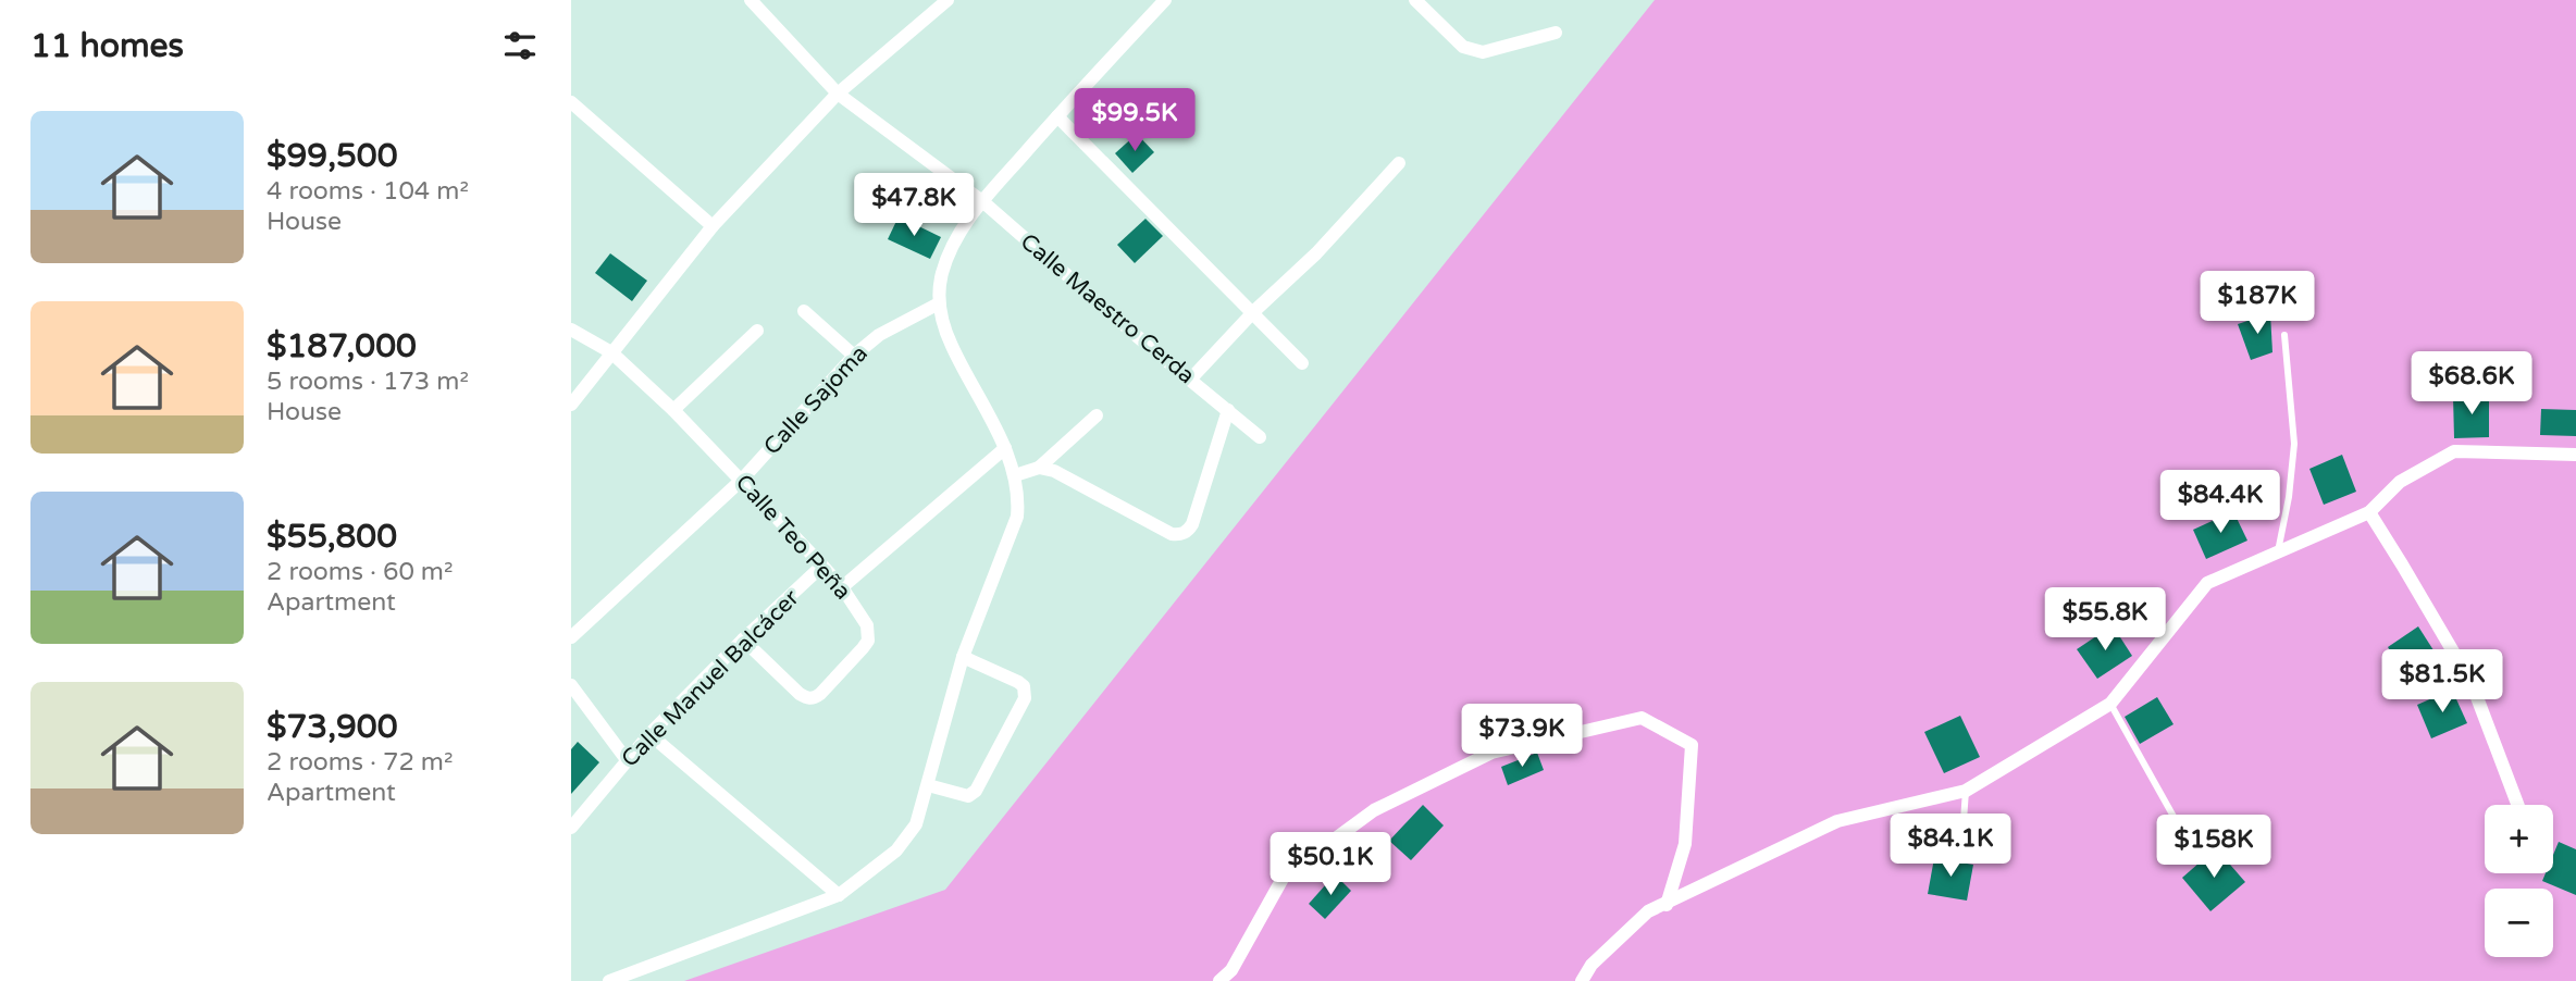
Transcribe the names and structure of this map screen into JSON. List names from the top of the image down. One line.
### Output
{"streets":{"street":["Calle Maestro Cerda","Calle Sajoma","Calle Teo Peña","Calle Manuel Balcácer"]},"crossings":[["Calle Sajoma","Calle Teo Peña"],["Calle Teo Peña","Calle Manuel Balcácer"]],"page":{"heading":"11 homes","price":["$99.5K","$47.8K","$187K","$68.6K","$84.4K","$55.8K","$81.5K","$73.9K","$84.1K","$158K","$50.1K"],"list":[{"name":"$99,500","note":"4 rooms · 104 m² · House"},{"name":"$187,000","note":"5 rooms · 173 m² · House"},{"name":"$55,800","note":"2 rooms · 60 m² · Apartment"},{"name":"$73,900","note":"2 rooms · 72 m² · Apartment"}],"map_buttons":["+","−"]}}
